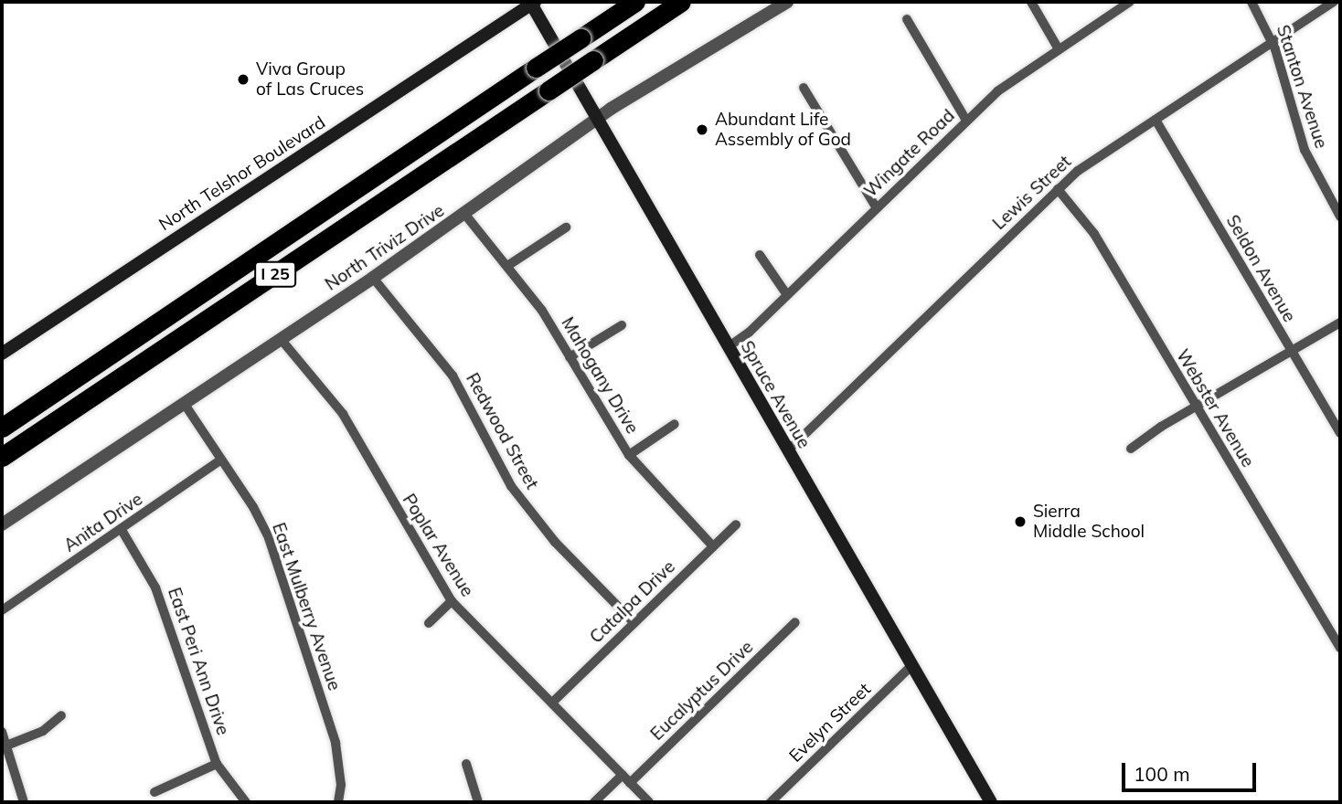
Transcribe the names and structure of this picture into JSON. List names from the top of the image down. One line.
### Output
{"streets":{"highway":["I 25"],"main road":["North Telshor Boulevard","Spruce Avenue"],"street":["Stanton Avenue","Wingate Road","Lewis Street","North Triviz Drive","Seldon Avenue","Mahogany Drive","Webster Avenue","Redwood Street","Anita Drive","Poplar Avenue","Catalpa Drive","East Mulberry Avenue","East Peri Ann Drive","Eucalyptus Drive","Evelyn Street"]},"crossings":[["Stanton Avenue","Lewis Street"],["Wingate Road","Spruce Avenue"],["North Telshor Boulevard","Spruce Avenue"],["Lewis Street","Seldon Avenue"],["Lewis Street","Spruce Avenue"],["Lewis Street","Webster Avenue"],["North Triviz Drive","Mahogany Drive"],["North Triviz Drive","Spruce Avenue"],["North Triviz Drive","Redwood Street"],["North Triviz Drive","Poplar Avenue"],["North Triviz Drive","East Mulberry Avenue"],["Mahogany Drive","Catalpa Drive"],["Spruce Avenue","Evelyn Street"],["Redwood Street","Catalpa Drive"],["Anita Drive","East Mulberry Avenue"],["Anita Drive","East Peri Ann Drive"],["Poplar Avenue","Catalpa Drive"],["Poplar Avenue","Eucalyptus Drive"]],"places":["Viva Group of Las Cruces","Abundant Life Assembly of God","Sierra Middle School"],"scale_bar":"100 m"}
